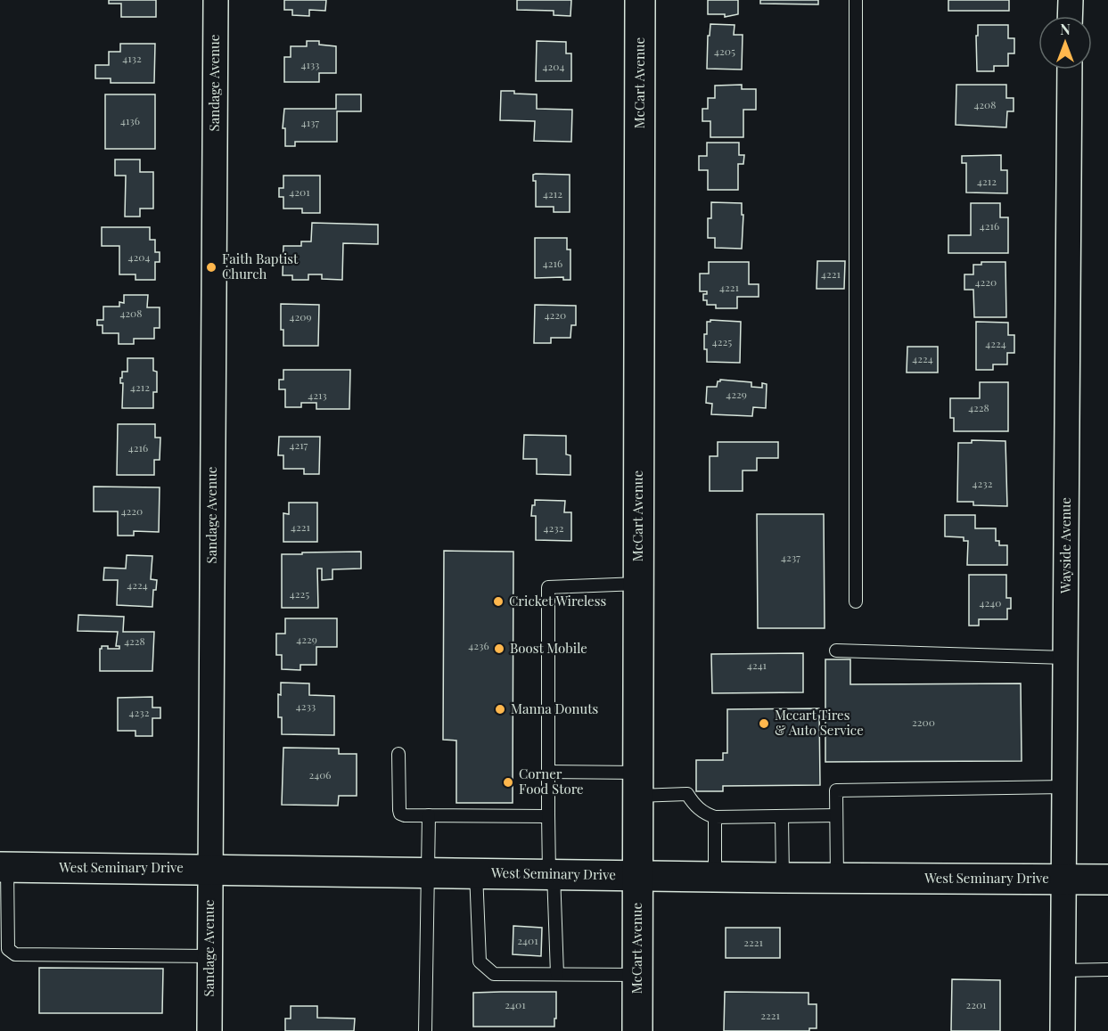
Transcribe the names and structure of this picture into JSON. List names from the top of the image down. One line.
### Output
{"streets":{"main road":["McCart Avenue","West Seminary Drive"],"street":["Sandage Avenue","Wayside Avenue"]},"crossings":[["Sandage Avenue","West Seminary Drive"],["McCart Avenue","West Seminary Drive"],["Wayside Avenue","West Seminary Drive"]],"places":["Faith Baptist Church","Cricket Wireless","Boost Mobile","Manna Donuts","Mccart Tires & Auto Service","Corner Food Store"],"house_numbers":["4205","4132","4133","4204","4208","4136","4137","4212","4201","4212","4216","4204","4216","4221","4220","4221","4208","4220","4209","4225","4224","4224","4212","4229","4213","4228","4217","4216","4232","4220","4221","4232","4237","4224","4225","4240","4229","4228","4236","4241","4233","4232","2200","2406","2401","2221","2401","2201","2221"],"north":"top"}
